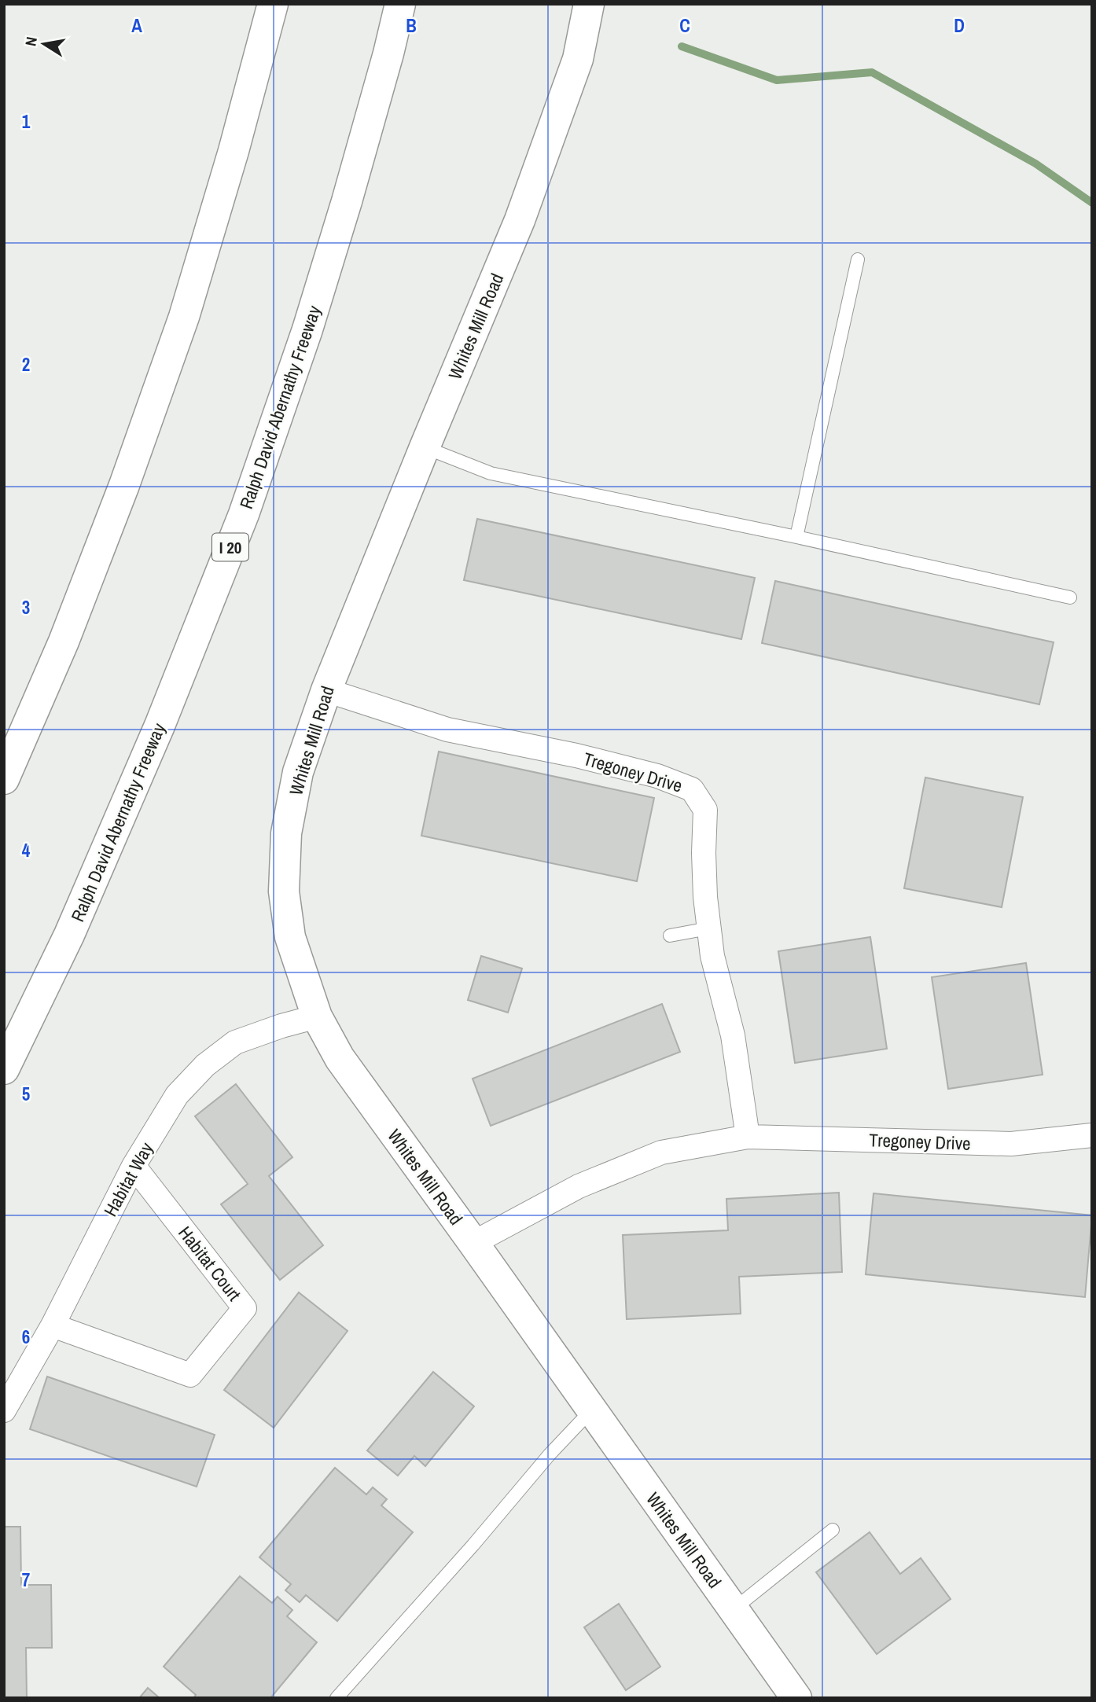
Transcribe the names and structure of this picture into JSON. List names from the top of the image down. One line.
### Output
{"streets":{"main road":["Whites Mill Road","Ralph David Abernathy Freeway","I 20"],"street":["Tregoney Drive","Habitat Way","Habitat Court"]},"crossings":[["Whites Mill Road","Tregoney Drive"],["Whites Mill Road","Habitat Way"],["Habitat Way","Habitat Court"]],"north":"left","grid":{"columns":["A","B","C","D"],"rows":["1","2","3","4","5","6","7"]}}
